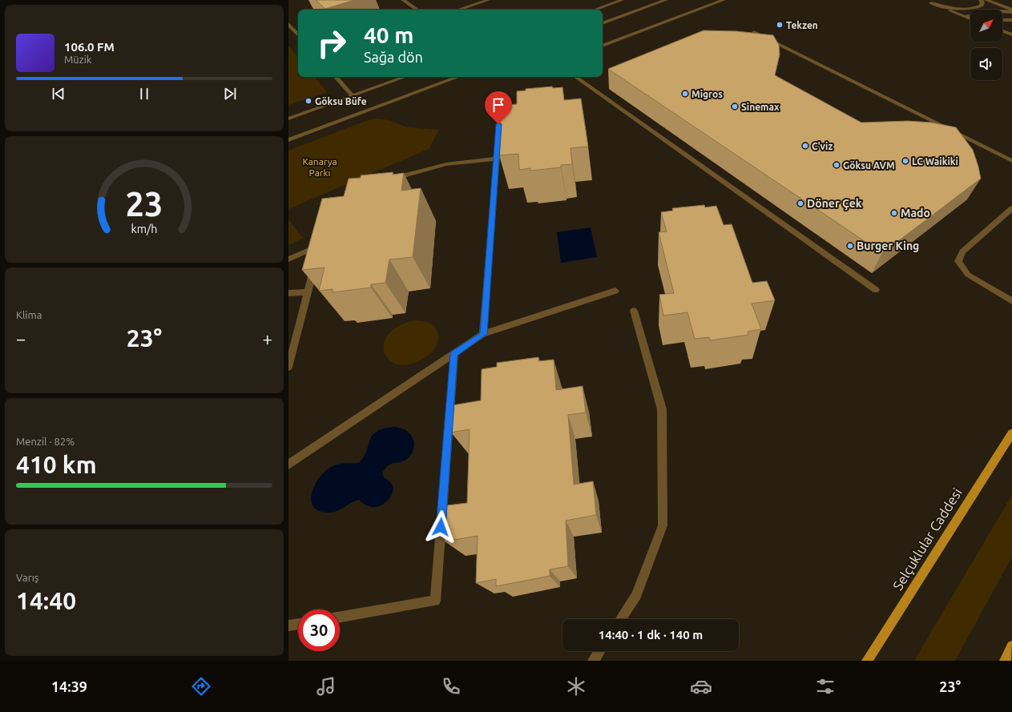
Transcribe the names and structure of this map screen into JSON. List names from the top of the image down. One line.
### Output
{"streets":{"main road":["Selçuklular Caddesi"]},"parks":["Kanarya Parkı"],"places":["Tekzen","Migros","Göksu Büfe","Sinemax","C'viz","LC Waikiki","Göksu AVM","Döner Çek","Mado","Burger King"],"north":"top right","page":{"turn":["40 m","Sağa dön"],"song":["106.0 FM","Müzik"],"tile":["Klima",["Menzil · 82%","410 km"],["Varış","14:40"]],"heat":["−","23°","+"],"limit":"30","trip":"14:40 · 1 dk · 140 m","tabs":["14:39","23°"],"gauge":["23","km/h"]}}
